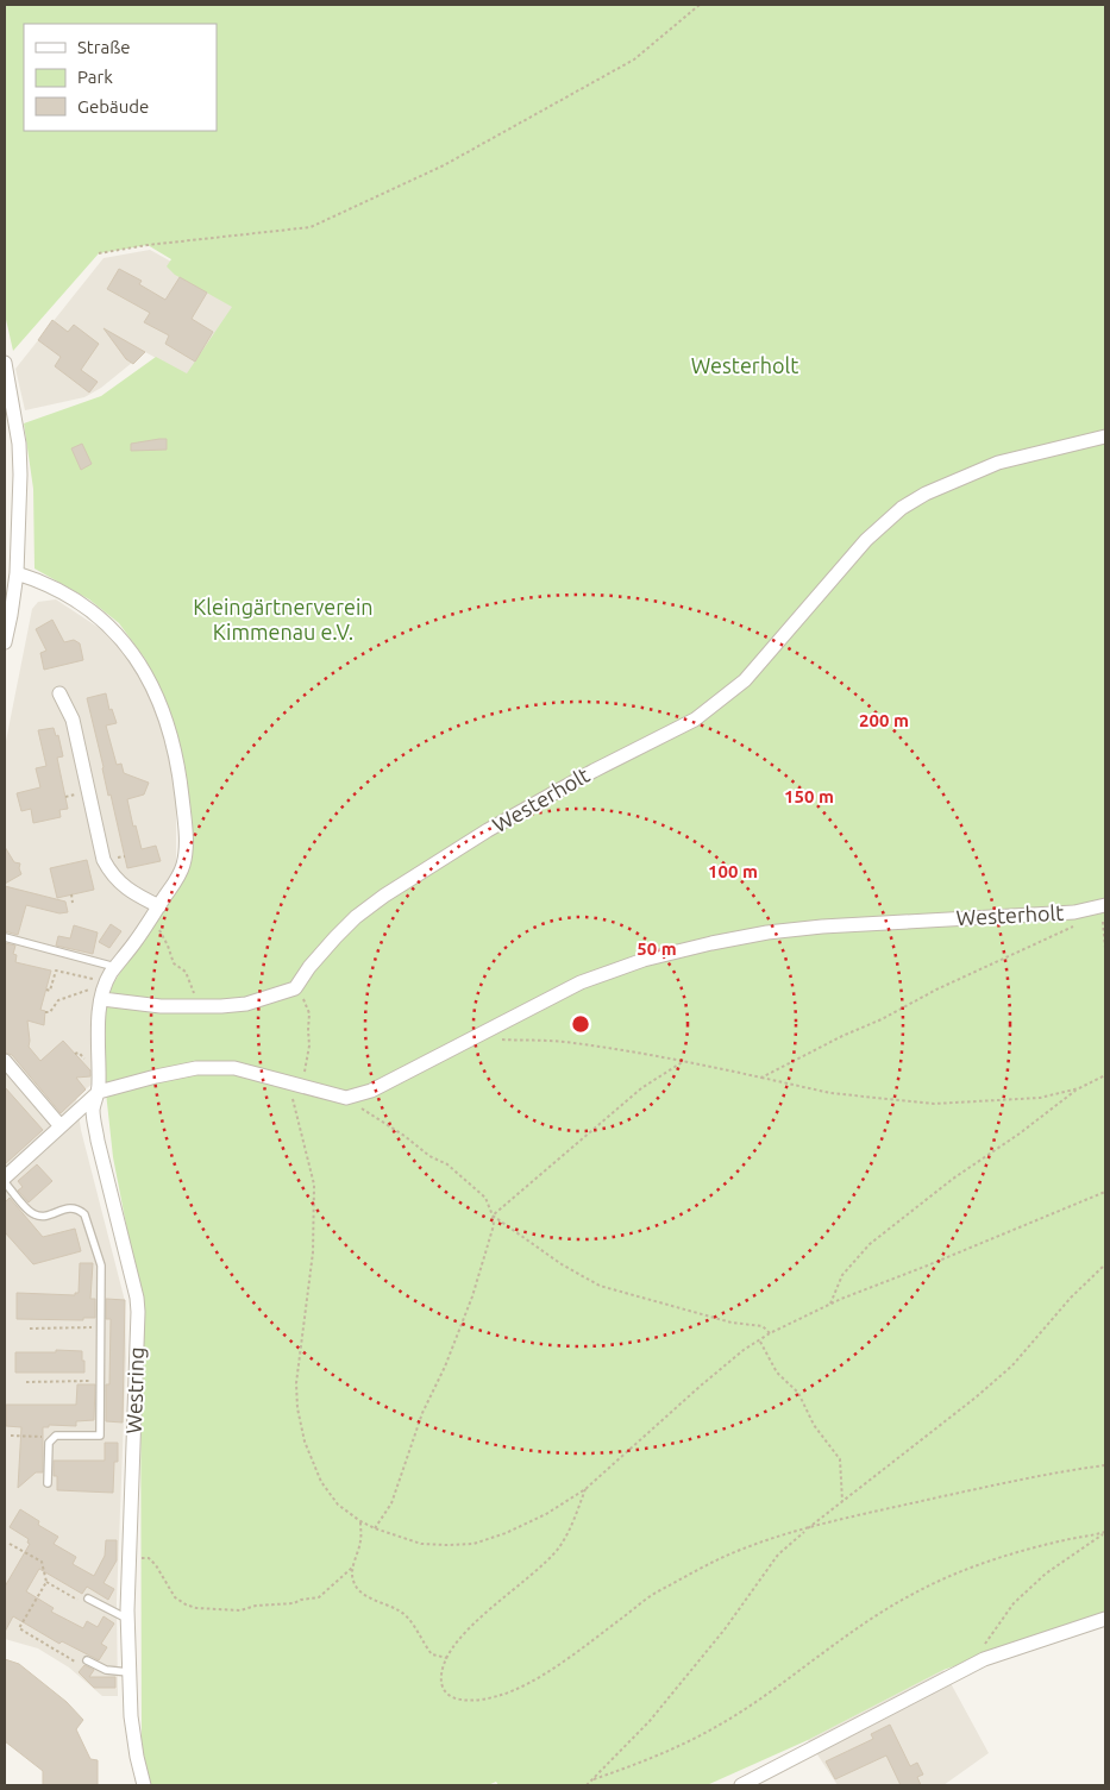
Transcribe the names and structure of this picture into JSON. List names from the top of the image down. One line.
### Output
{"streets":{"street":["Westerholt","Westring"]},"parks":["Westerholt","Kleingärtnerverein Kimmenau e.V."],"legend":["Straße","Park","Gebäude"],"rings":["200 m","150 m","100 m","50 m"]}
